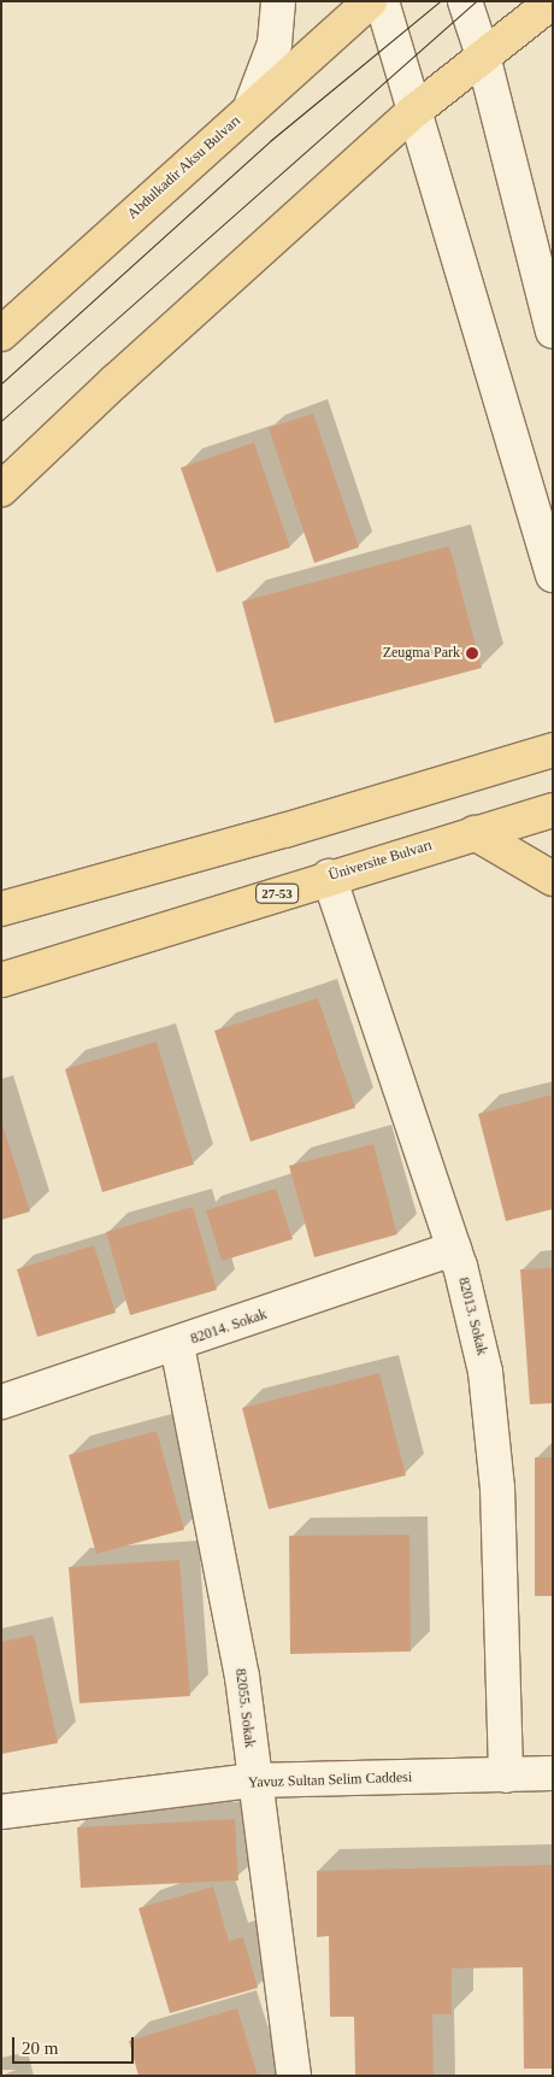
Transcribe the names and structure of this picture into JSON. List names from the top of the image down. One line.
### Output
{"streets":{"main road":["Abdulkadir Aksu Bulvarı","Üniversite Bulvarı","27-53"],"street":["82013. Sokak","82014. Sokak","82055. Sokak","Yavuz Sultan Selim Caddesi"]},"crossings":[["Üniversite Bulvarı","82013. Sokak"],["82013. Sokak","82014. Sokak"],["82013. Sokak","Yavuz Sultan Selim Caddesi"],["82014. Sokak","82055. Sokak"],["82055. Sokak","Yavuz Sultan Selim Caddesi"]],"places":["Zeugma Park"],"scale_bar":"20 m"}
